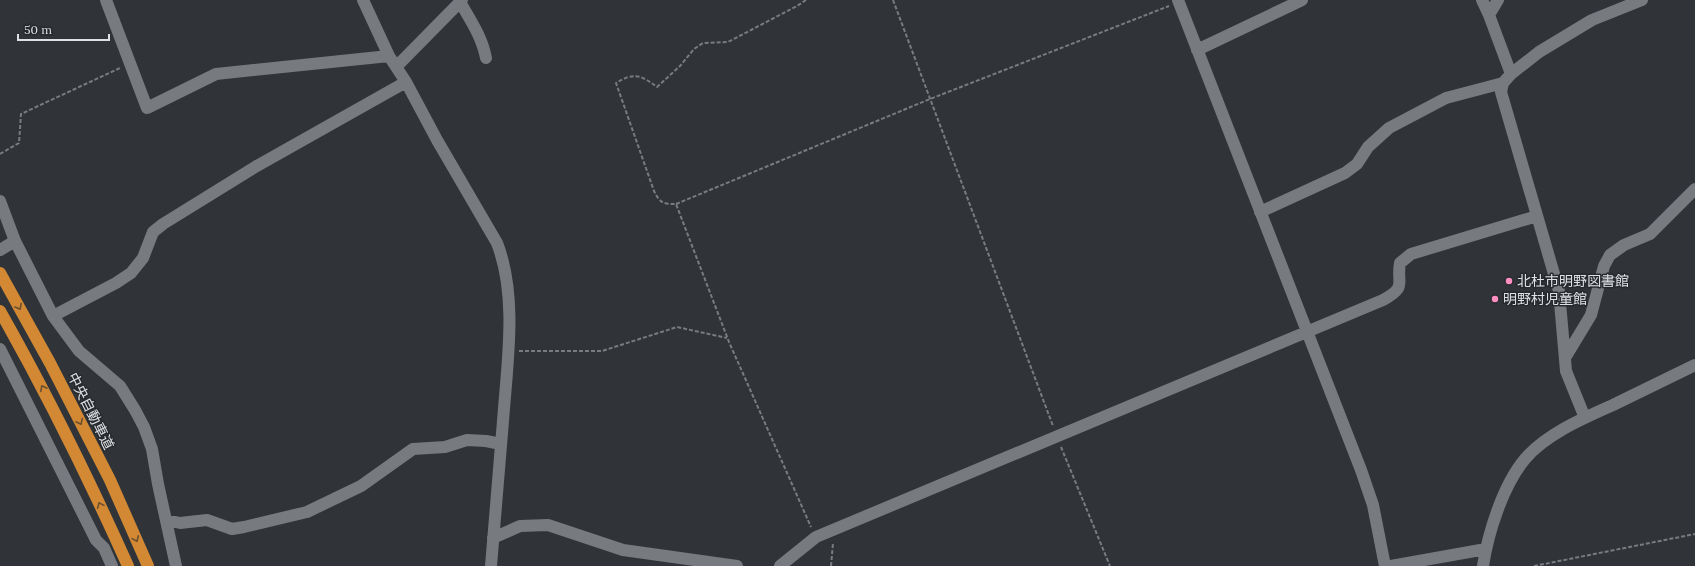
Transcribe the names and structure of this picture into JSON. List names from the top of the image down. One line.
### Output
{"streets":{"highway":["中央自動車道"]},"places":["北杜市明野図書館","明野村児童館"],"scale_bar":"50 m"}
